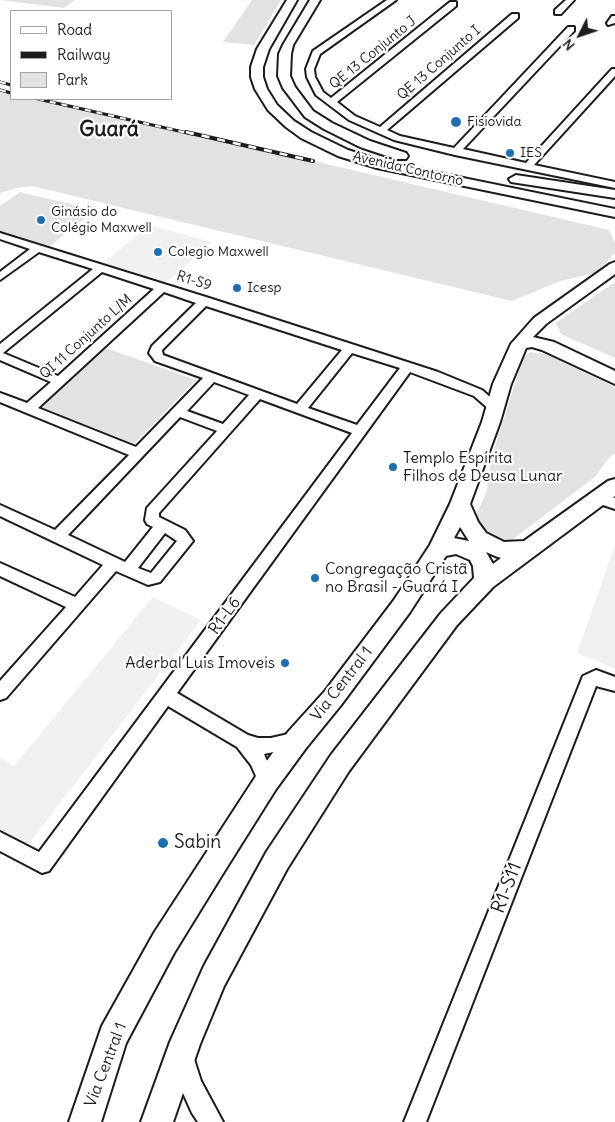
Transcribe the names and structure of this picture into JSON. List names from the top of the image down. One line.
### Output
{"streets":{"main road":["Avenida Contorno","Via Central 1"],"street":["QE 13 Conjunto J","QE 13 Conjunto I","R1-S9","QI 11 Conjunto L/M","R1-L6","R1-S11"]},"crossings":[["R1-S9","QI 11 Conjunto L/M"],["R1-S9","R1-L6"],["R1-S9","Via Central 1"]],"districts":["Guará"],"places":["Fisiovida","IES","Ginásio do Colégio Maxwell","Colegio Maxwell","Icesp","Templo Espírita Filhos de Deusa Lunar","Congregação Cristã no Brasil - Guará I","Aderbal Luis Imoveis","Sabin"],"legend":["Road","Railway","Park"],"north":"bottom left"}
